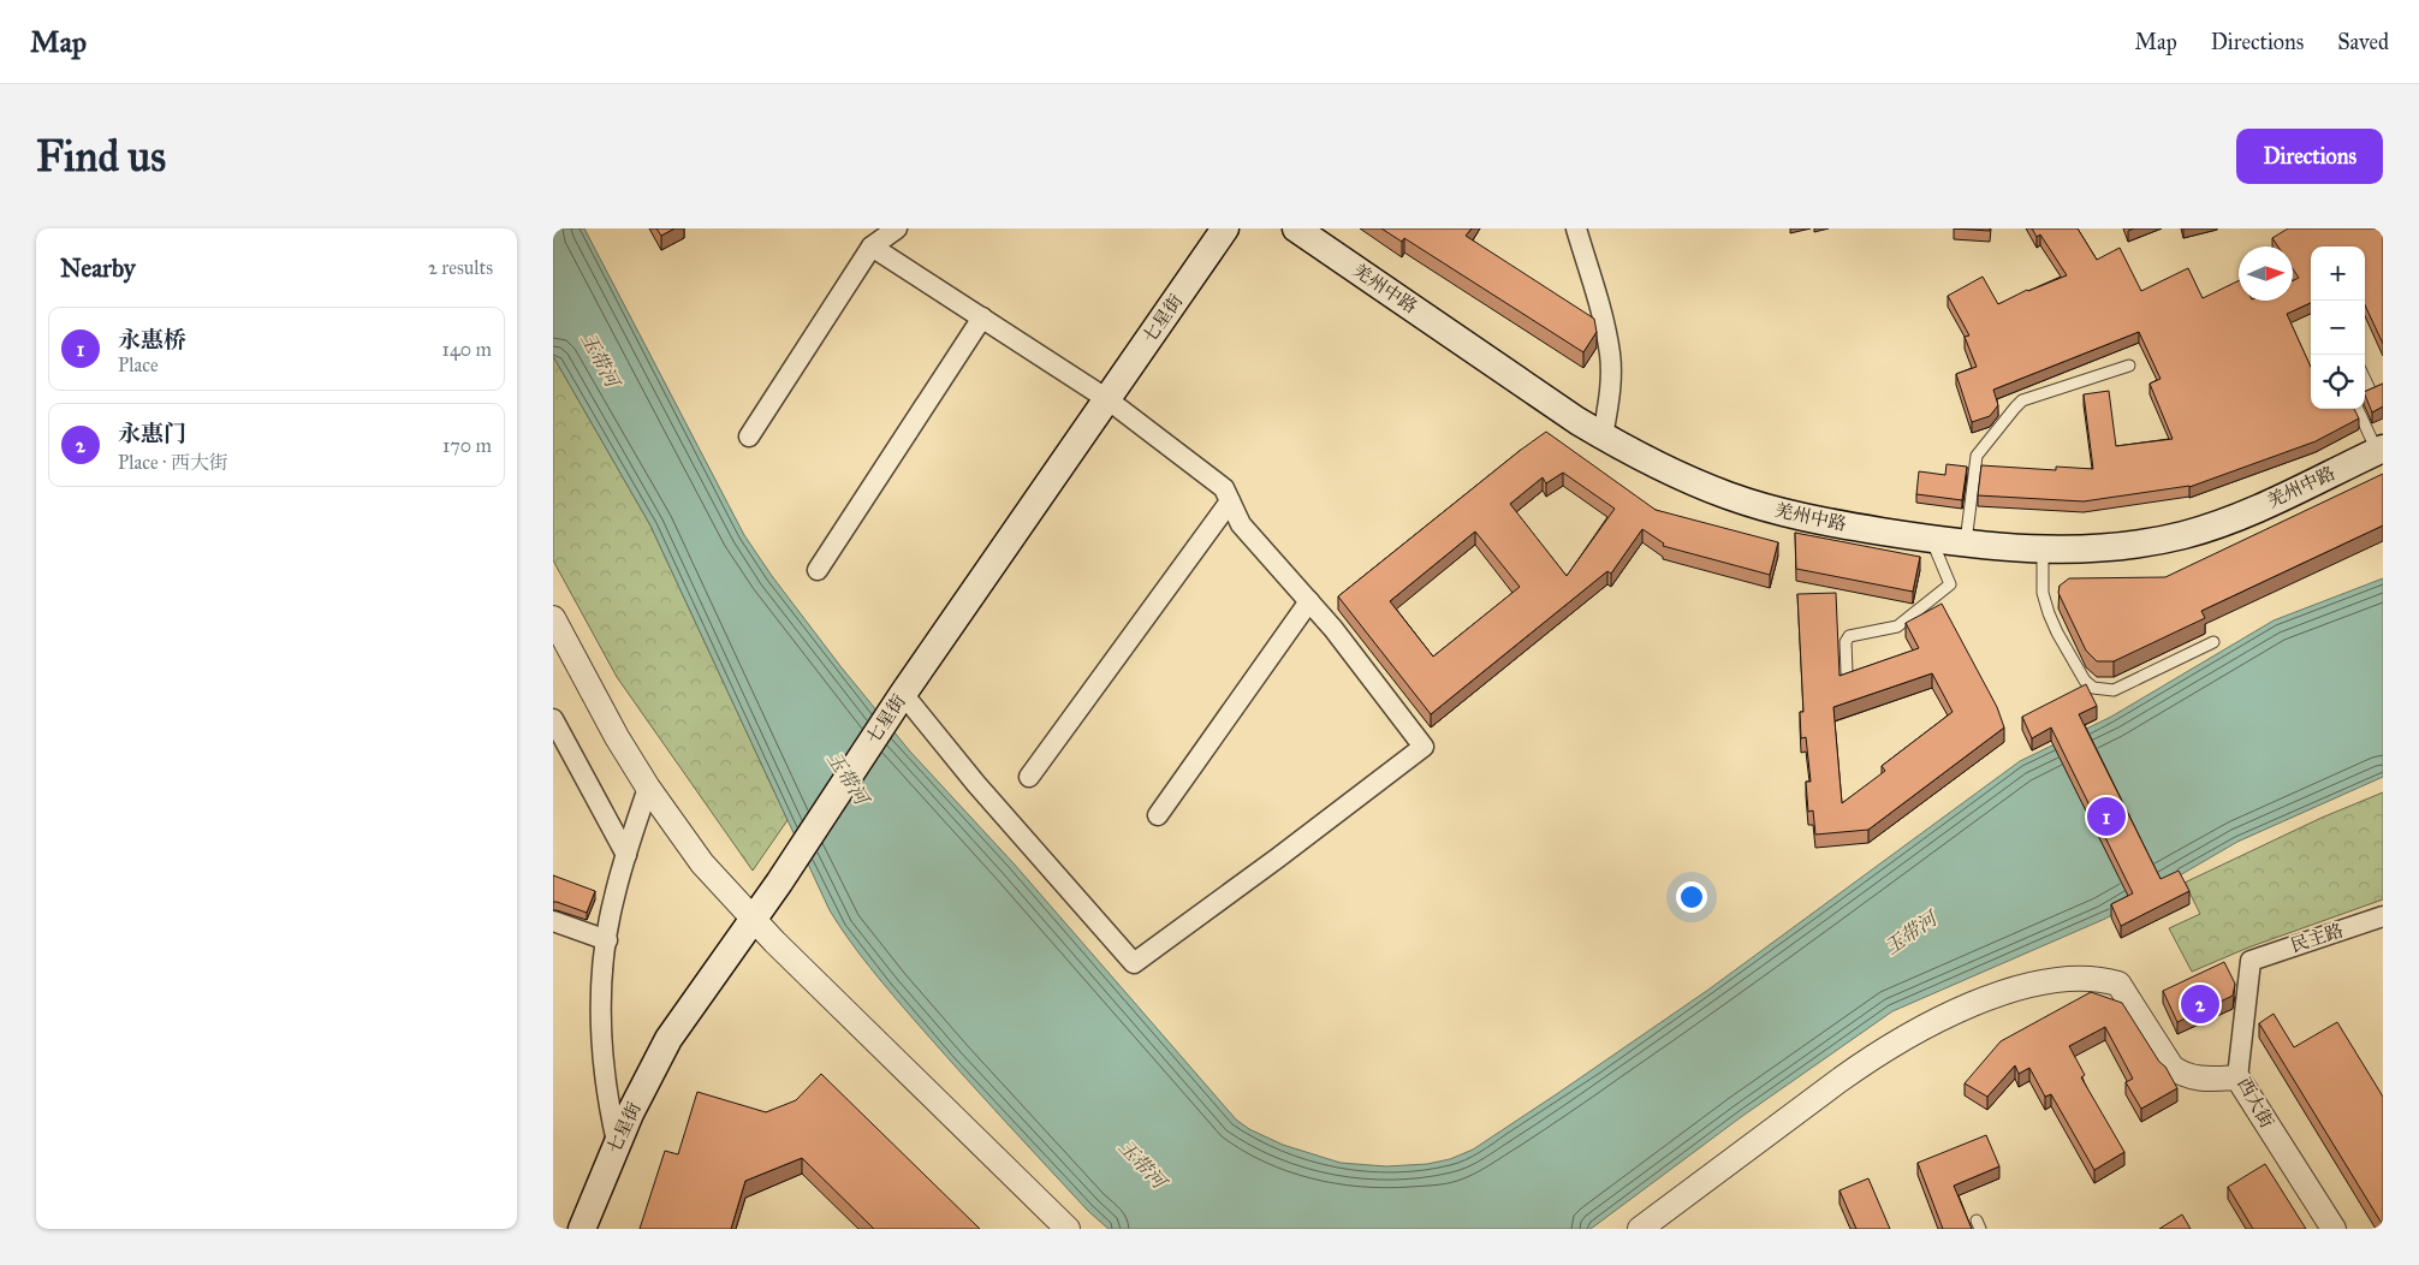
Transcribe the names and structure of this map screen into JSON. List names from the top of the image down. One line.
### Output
{"streets":{"main road":["羌州中路","七星街"],"street":["民主路","西大街"]},"crossings":[["民主路","西大街"]],"water":["玉带河"],"north":"right","page":{"header":"Map","nav":["Map","Directions","Saved"],"buttons":"Directions","title":"Find us","heading":["Nearby","2 results"],"map_buttons":["+","−"],"list":[{"mark":"1","name":"永惠桥","note":"Place","value":"140 m"},{"mark":"2","name":"永惠门","note":"Place · 西大街","value":"170 m"}],"pins":["1","2"]}}
